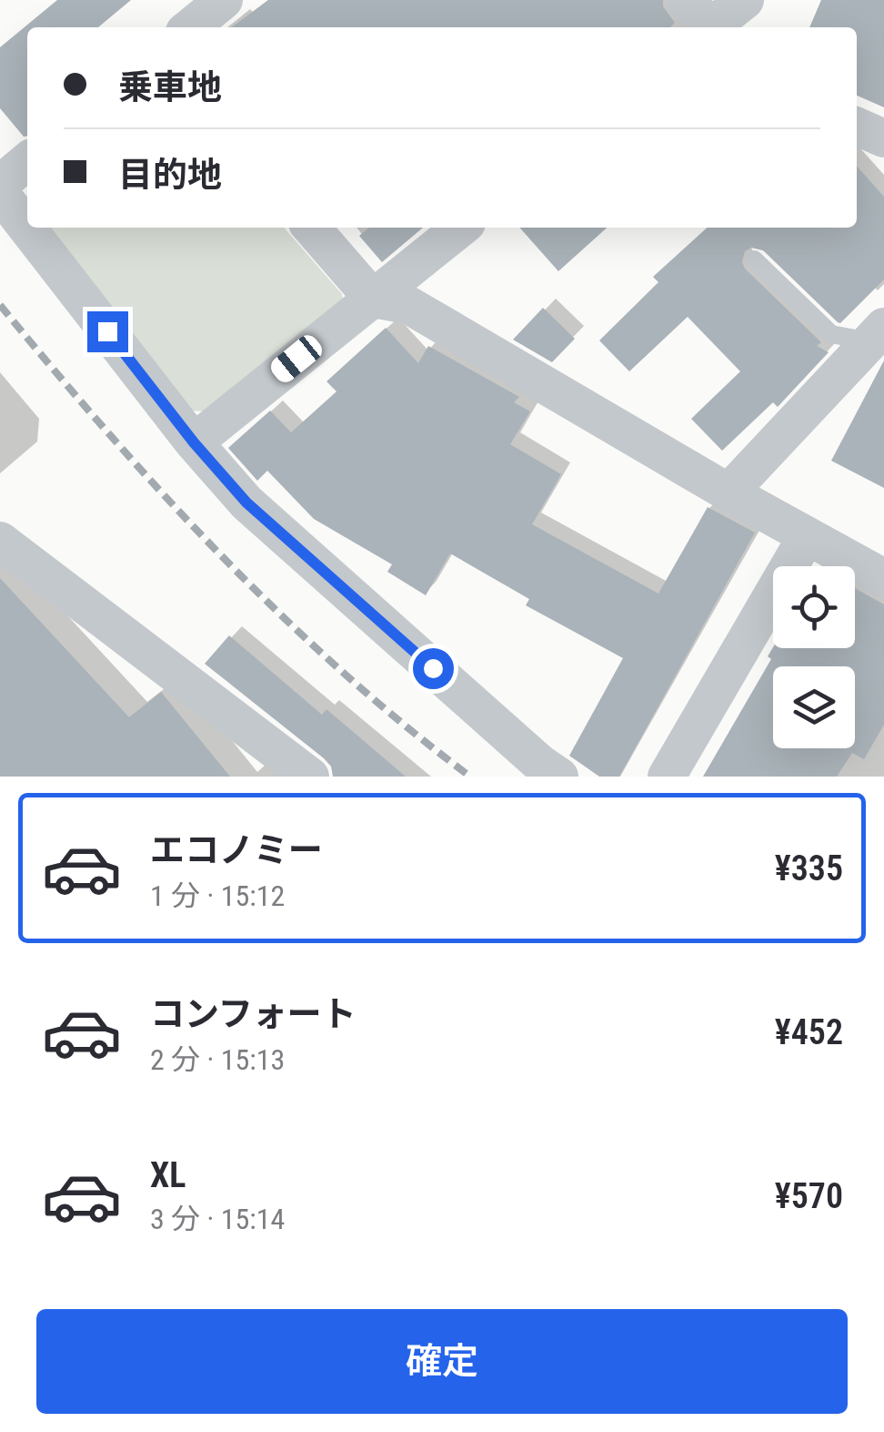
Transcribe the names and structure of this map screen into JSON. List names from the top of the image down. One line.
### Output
{"page":{"banner":["乗車地","目的地"],"list":[{"name":"エコノミー","note":"1 分 · 15:12","value":"¥335"},{"name":"コンフォート","note":"2 分 · 15:13","value":"¥452"},{"name":"XL","note":"3 分 · 15:14","value":"¥570"}],"buttons":"確定"}}
